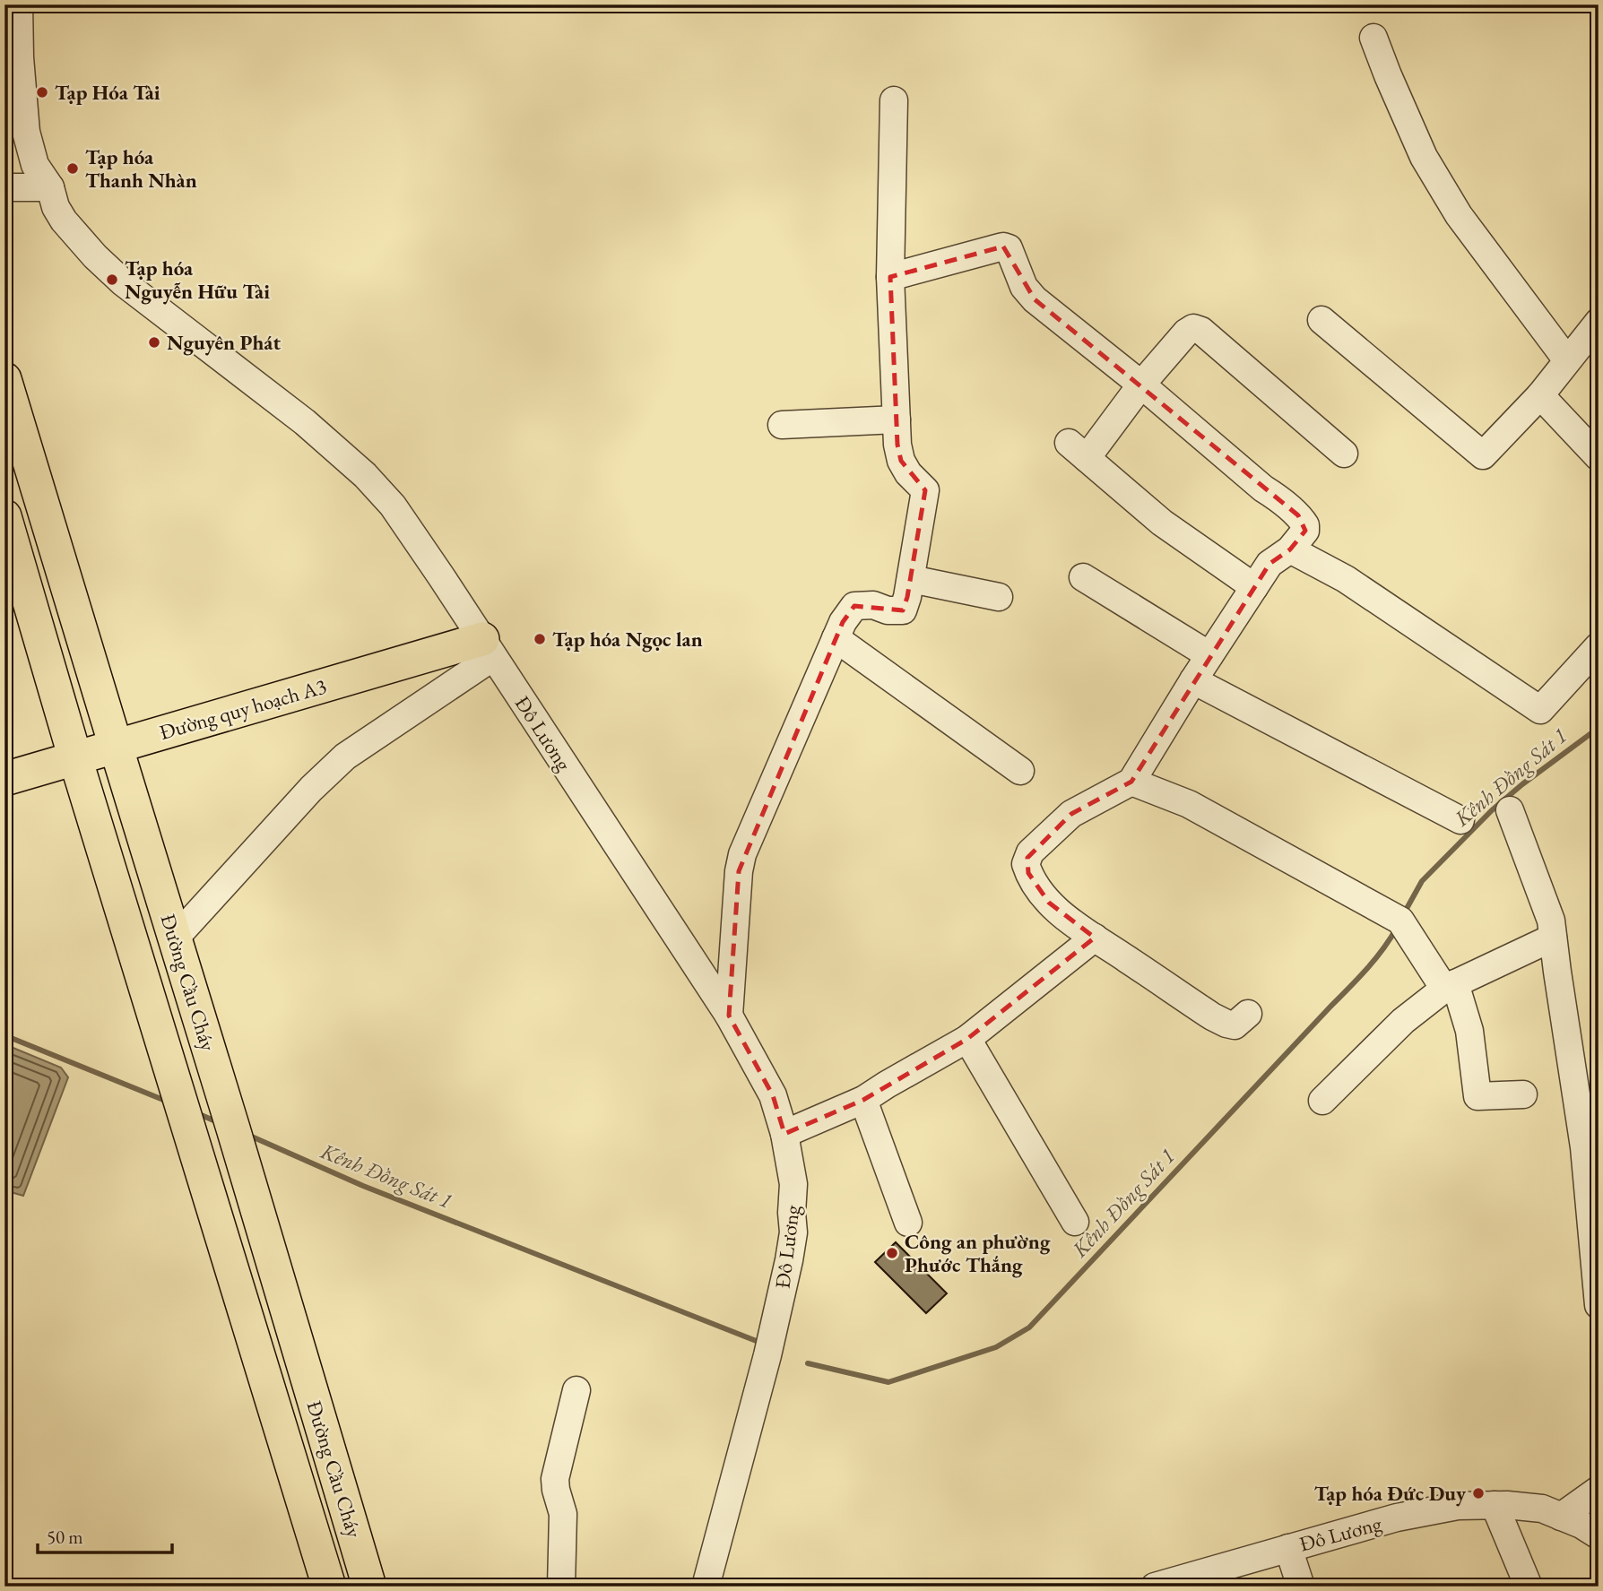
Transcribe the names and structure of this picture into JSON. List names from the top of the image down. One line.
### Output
{"streets":{"main road":["Đường quy hoạch A3","Đường Cầu Cháy"],"street":["Đô Lương"]},"crossings":[["Đường quy hoạch A3","Đô Lương"],["Đường quy hoạch A3","Đường Cầu Cháy"]],"water":["Kênh Đồng Sát 1"],"places":["Tạp Hóa Tài","Tạp hóa Thanh Nhàn","Tạp hóa Nguyễn Hữu Tài","Nguyên Phát","Tạp hóa Ngọc lan","Công an phường Phước Thắng","Tạp hóa Đức Duy"],"scale_bar":"50 m"}
